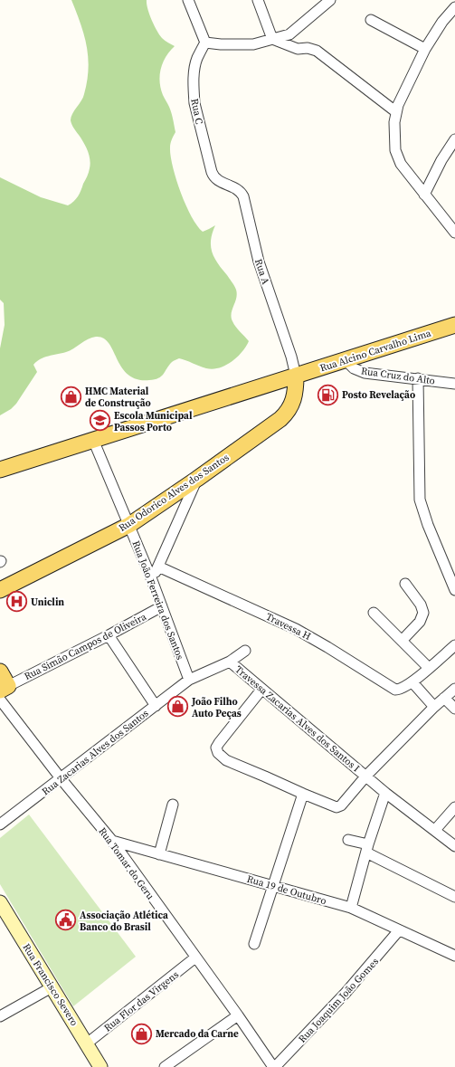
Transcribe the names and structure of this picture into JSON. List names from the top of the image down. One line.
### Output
{"streets":{"main road":["Rua Alcino Carvalho Lima","Rua Odorico Alves dos Santos"],"street":["Rua C","Rua A","Rua Cruz do Alto","Rua João Ferreira dos Santos","Travessa H","Rua Simão Campos de Oliveira","Travessa Zacarias Alves dos Santos I","Rua Zacarias Alves dos Santos","Rua Tomar do Geru","Rua 19 de Outubro","Rua Francisco Severo","Rua Joaquim João Gomes","Rua Flor das Virgens"]},"crossings":[["Rua C","Rua A"],["Rua A","Rua Alcino Carvalho Lima"],["Rua A","Rua Odorico Alves dos Santos"],["Rua Alcino Carvalho Lima","Rua Cruz do Alto"],["Rua Alcino Carvalho Lima","Rua Odorico Alves dos Santos"],["Rua Alcino Carvalho Lima","Rua João Ferreira dos Santos"],["Rua Odorico Alves dos Santos","Rua João Ferreira dos Santos"],["Rua João Ferreira dos Santos","Rua Simão Campos de Oliveira"],["Rua João Ferreira dos Santos","Travessa Zacarias Alves dos Santos I"],["Rua João Ferreira dos Santos","Rua Zacarias Alves dos Santos"],["Travessa Zacarias Alves dos Santos I","Rua Zacarias Alves dos Santos"],["Rua Zacarias Alves dos Santos","Rua Tomar do Geru"],["Rua Tomar do Geru","Rua 19 de Outubro"],["Rua Tomar do Geru","Rua Joaquim João Gomes"],["Rua Tomar do Geru","Rua Flor das Virgens"],["Rua 19 de Outubro","Rua Joaquim João Gomes"],["Rua Francisco Severo","Rua Flor das Virgens"]],"places":{"fuel station":["Posto Revelação"],"shop":["HMC Material de Construção","João Filho Auto Peças","Mercado da Carne"],"school or university":["Escola Municipal Passos Porto"],"hospital":["Uniclin"],"public building":["Associação Atlética Banco do Brasil"]}}
